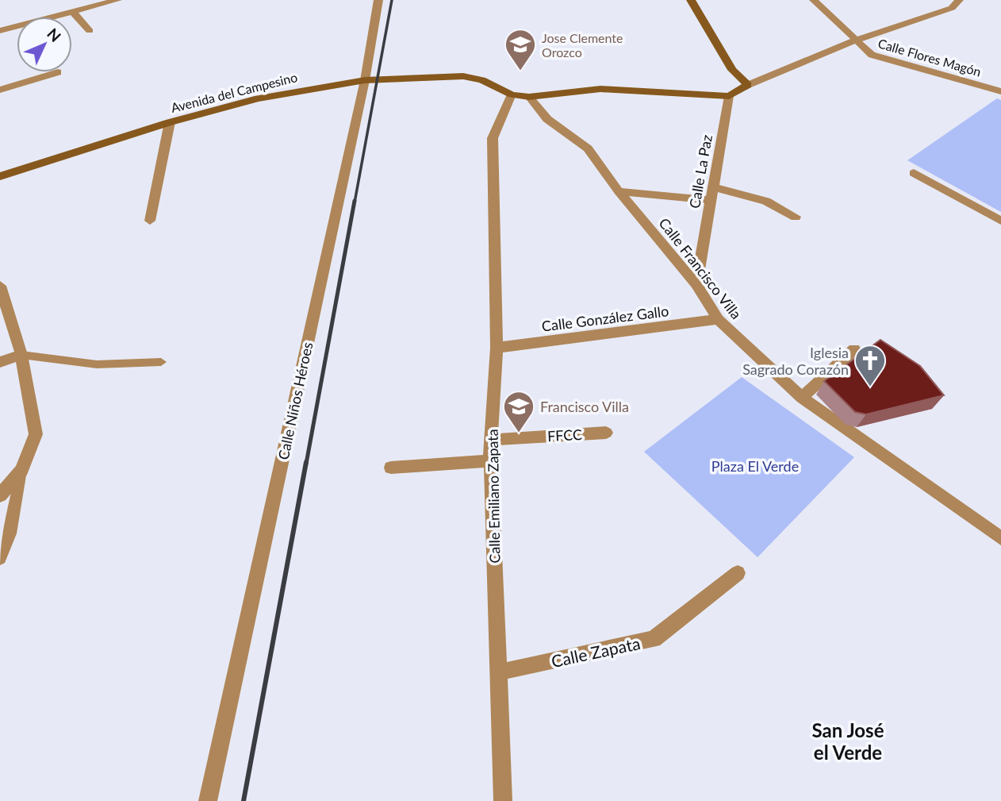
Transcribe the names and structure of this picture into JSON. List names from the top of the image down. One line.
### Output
{"streets":{"street":["Calle Flores Magón","Avenida del Campesino","Calle La Paz","Calle Francisco Villa","Calle González Gallo","Calle Niños Héroes","FFCC","Calle Emiliano Zapata","Calle Zapata"]},"crossings":[["Avenida del Campesino","Calle La Paz"],["Avenida del Campesino","Calle Francisco Villa"],["Avenida del Campesino","Calle Niños Héroes"],["Avenida del Campesino","Calle Emiliano Zapata"],["Calle La Paz","Calle Francisco Villa"],["Calle Francisco Villa","Calle González Gallo"],["Calle González Gallo","Calle Emiliano Zapata"],["FFCC","Calle Emiliano Zapata"],["Calle Emiliano Zapata","Calle Zapata"]],"districts":["San José el Verde"],"parks":["Plaza El Verde"],"places":{"school or university":["Jose Clemente Orozco","Francisco Villa"],"church":["Iglesia Sagrado Corazón"]},"north":"top right"}
